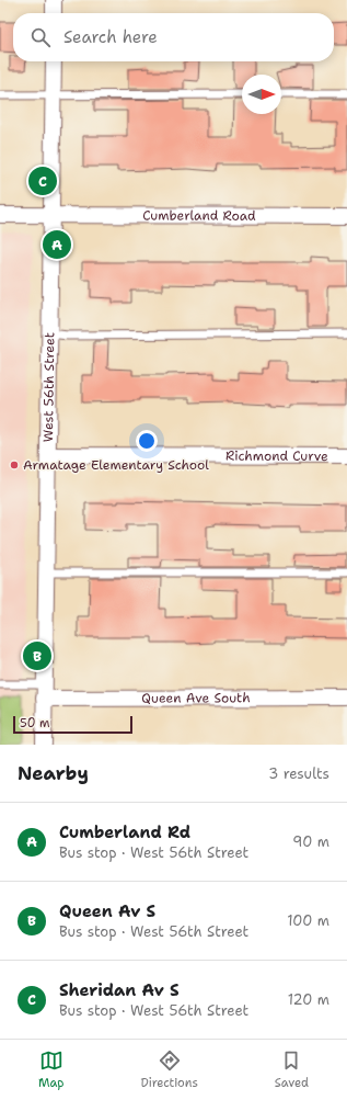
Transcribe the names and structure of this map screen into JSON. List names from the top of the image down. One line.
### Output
{"streets":{"street":["Cumberland Road","West 56th Street","Richmond Curve","Queen Ave South"]},"crossings":[["Cumberland Road","West 56th Street"],["West 56th Street","Richmond Curve"],["West 56th Street","Queen Ave South"]],"places":["Armatage Elementary School"],"scale_bar":"50 m","north":"right","page":{"search":"Search here","pins":["C","A","B"],"scale":"50 m","heading":["Nearby","3 results"],"list":[{"mark":"A","name":"Cumberland Rd","note":"Bus stop · West 56th Street","value":"90 m"},{"mark":"B","name":"Queen Av S","note":"Bus stop · West 56th Street","value":"100 m"},{"mark":"C","name":"Sheridan Av S","note":"Bus stop · West 56th Street","value":"120 m"}],"nav":["Map","Directions","Saved"]}}
